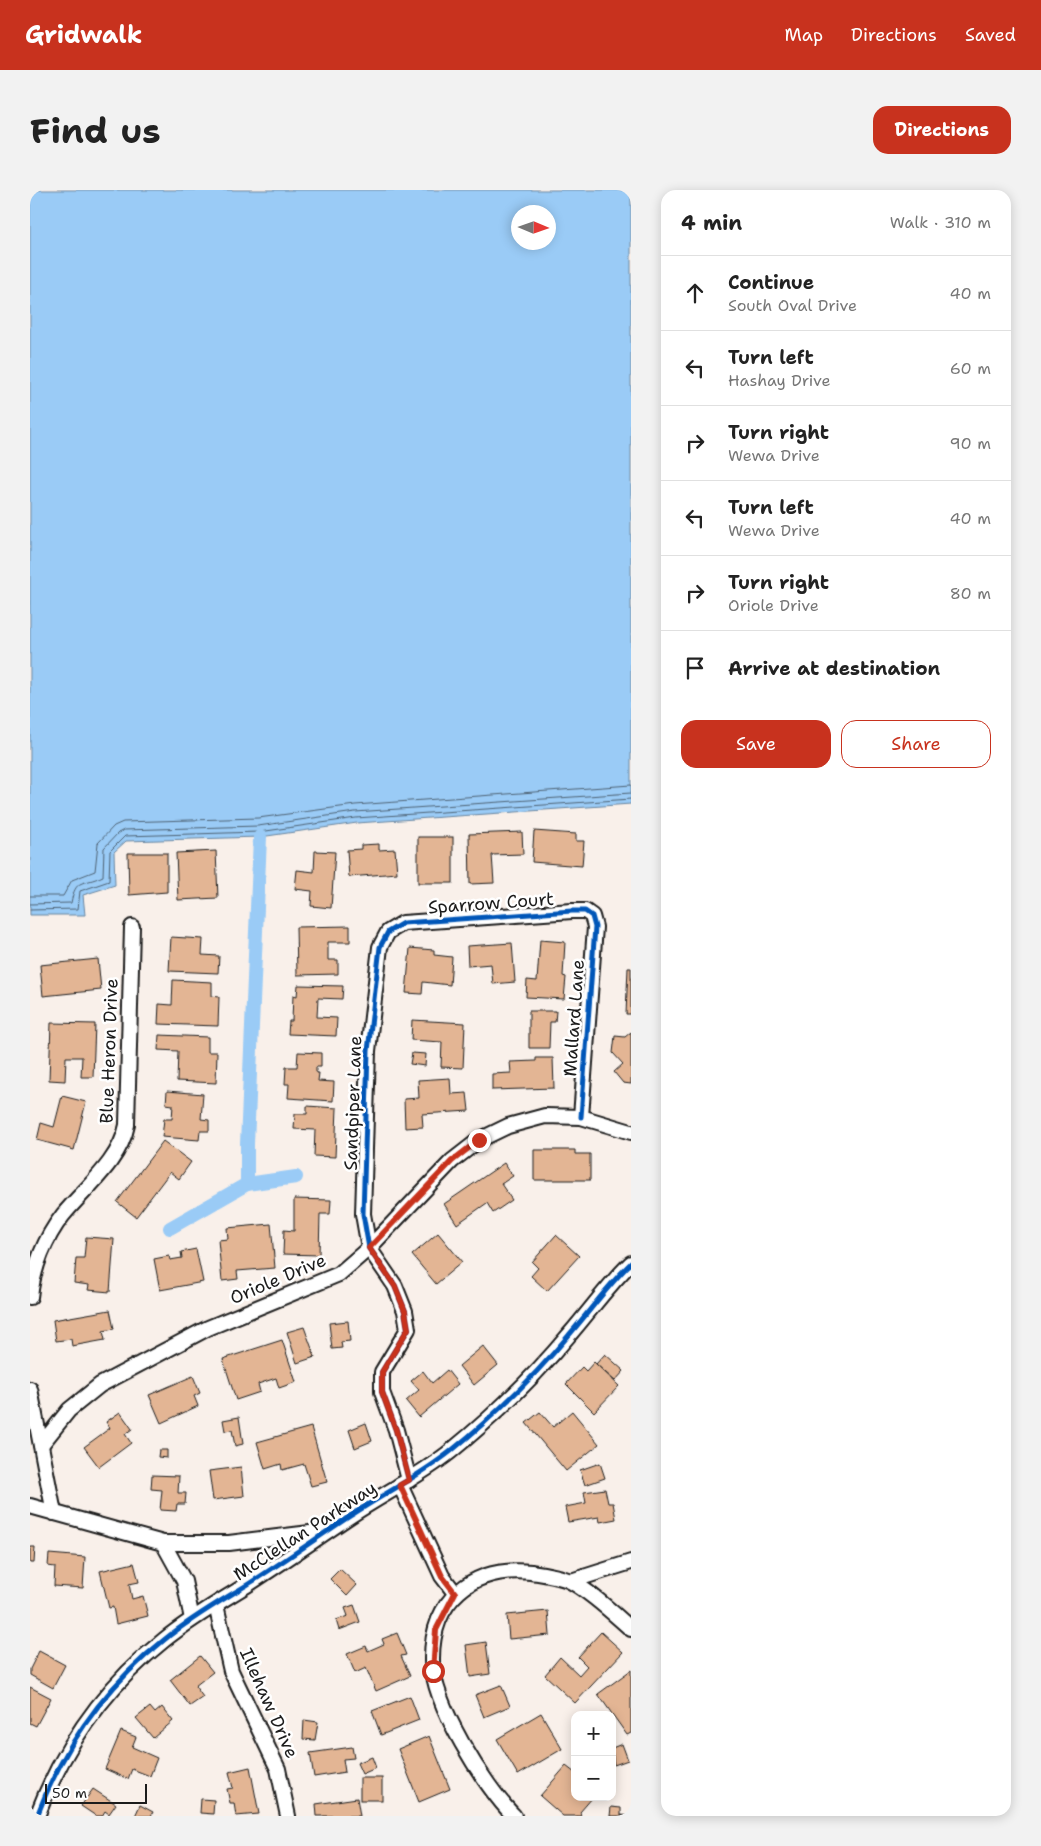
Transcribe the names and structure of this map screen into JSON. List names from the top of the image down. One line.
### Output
{"streets":{"street":["Sparrow Court","Mallard Lane","Blue Heron Drive","Sandpiper Lane","Oriole Drive","McClellan Parkway","Illehaw Drive"]},"crossings":[["Sparrow Court","Mallard Lane"],["Sparrow Court","Sandpiper Lane"],["Mallard Lane","Oriole Drive"],["Sandpiper Lane","Oriole Drive"],["McClellan Parkway","Illehaw Drive"]],"scale_bar":"50 m","north":"right","page":{"header":"Gridwalk","nav":["Map","Directions","Saved"],"buttons":["Directions",["Save","Share"]],"title":"Find us","heading":["4 min","Walk · 310 m"],"list":[["Continue","South Oval Drive","40 m"],["Turn left","Hashay Drive","60 m"],["Turn right","Wewa Drive","90 m"],["Turn left","Wewa Drive","40 m"],["Turn right","Oriole Drive","80 m"],"Arrive at destination"],"map_buttons":["+","−"],"scale":"50 m"}}
